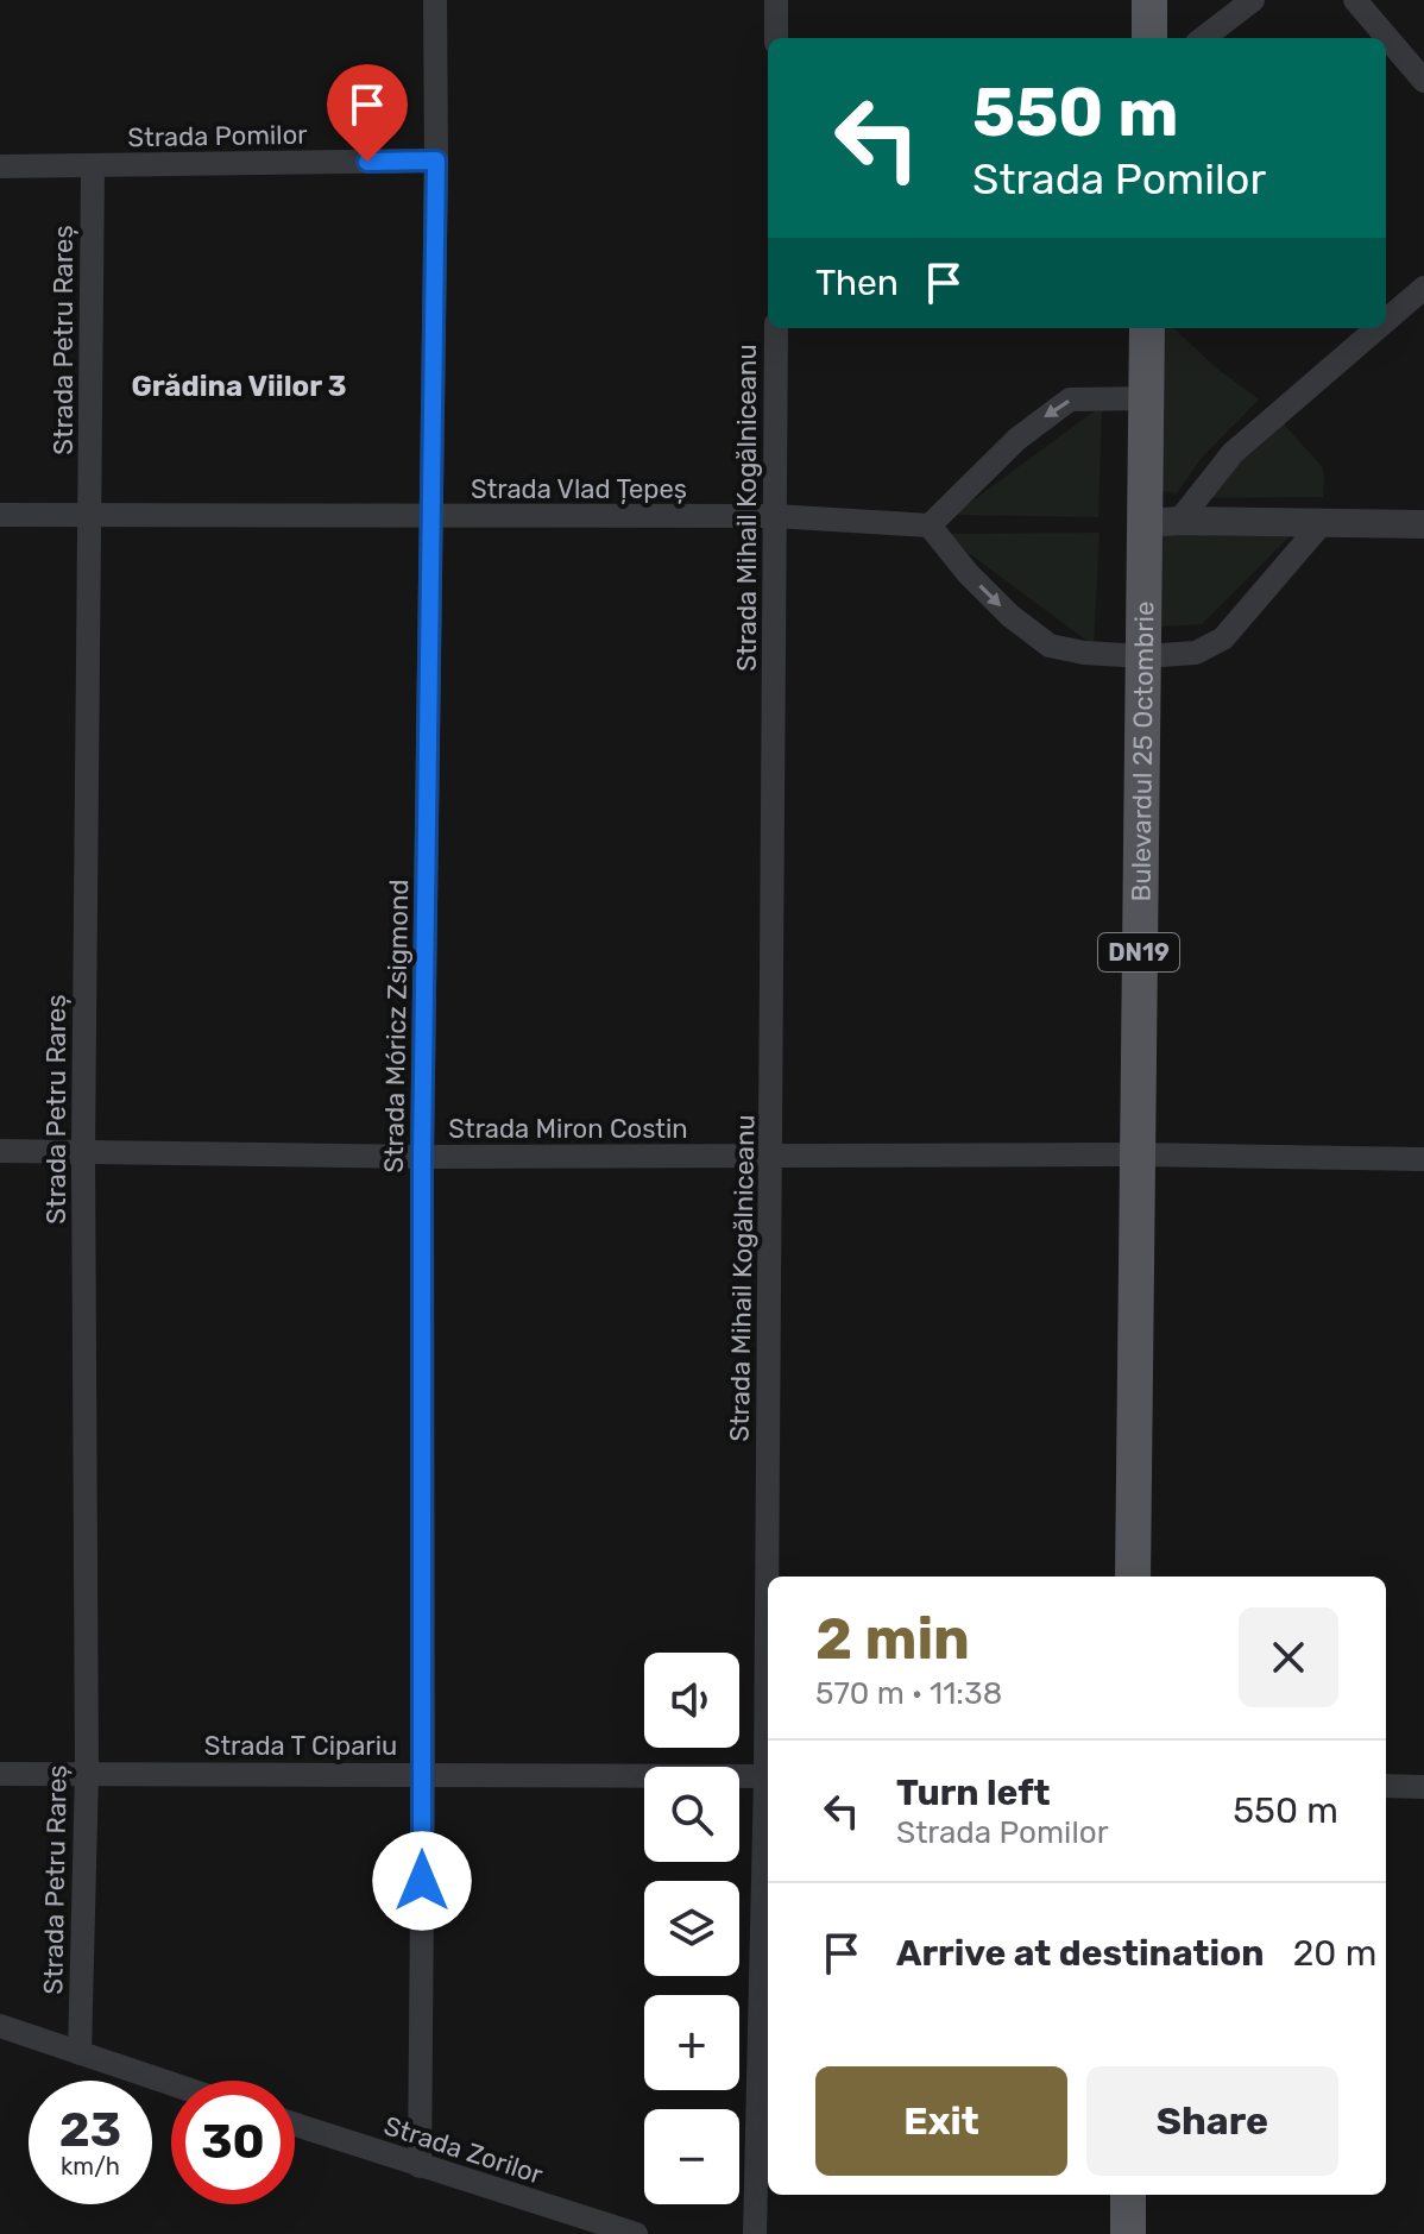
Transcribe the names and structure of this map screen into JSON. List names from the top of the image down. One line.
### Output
{"streets":{"main road":["Bulevardul 25 Octombrie","DN19"],"street":["Strada Pomilor","Strada Petru Rareș","Strada Vlad Țepeș","Strada Mihail Kogălniceanu","Strada Móricz Zsigmond","Strada Miron Costin","Strada T Cipariu","Strada Zorilor"]},"crossings":[["Strada Pomilor","Strada Petru Rareș"],["Strada Pomilor","Strada Móricz Zsigmond"],["Strada Petru Rareș","Strada Vlad Țepeș"],["Strada Petru Rareș","Strada Miron Costin"],["Strada Petru Rareș","Strada T Cipariu"],["Strada Vlad Țepeș","Strada Mihail Kogălniceanu"],["Strada Vlad Țepeș","Strada Móricz Zsigmond"],["Strada Mihail Kogălniceanu","Strada Miron Costin"],["Bulevardul 25 Octombrie","Strada Miron Costin"],["Strada Móricz Zsigmond","Strada Miron Costin"],["Strada Móricz Zsigmond","Strada T Cipariu"],["Strada Móricz Zsigmond","Strada Zorilor"]],"districts":["Grădina Viilor 3"],"page":{"turn":["550 m","Strada Pomilor"],"then":"Then","heading":["2 min","570 m · 11:38"],"map_buttons":["+","−"],"list":[{"name":"Turn left","note":"Strada Pomilor","value":"550 m"},{"name":"Arrive at destination","value":"20 m"}],"buttons":["Exit","Share"],"speed":"23 km/h","limit":"30"}}
